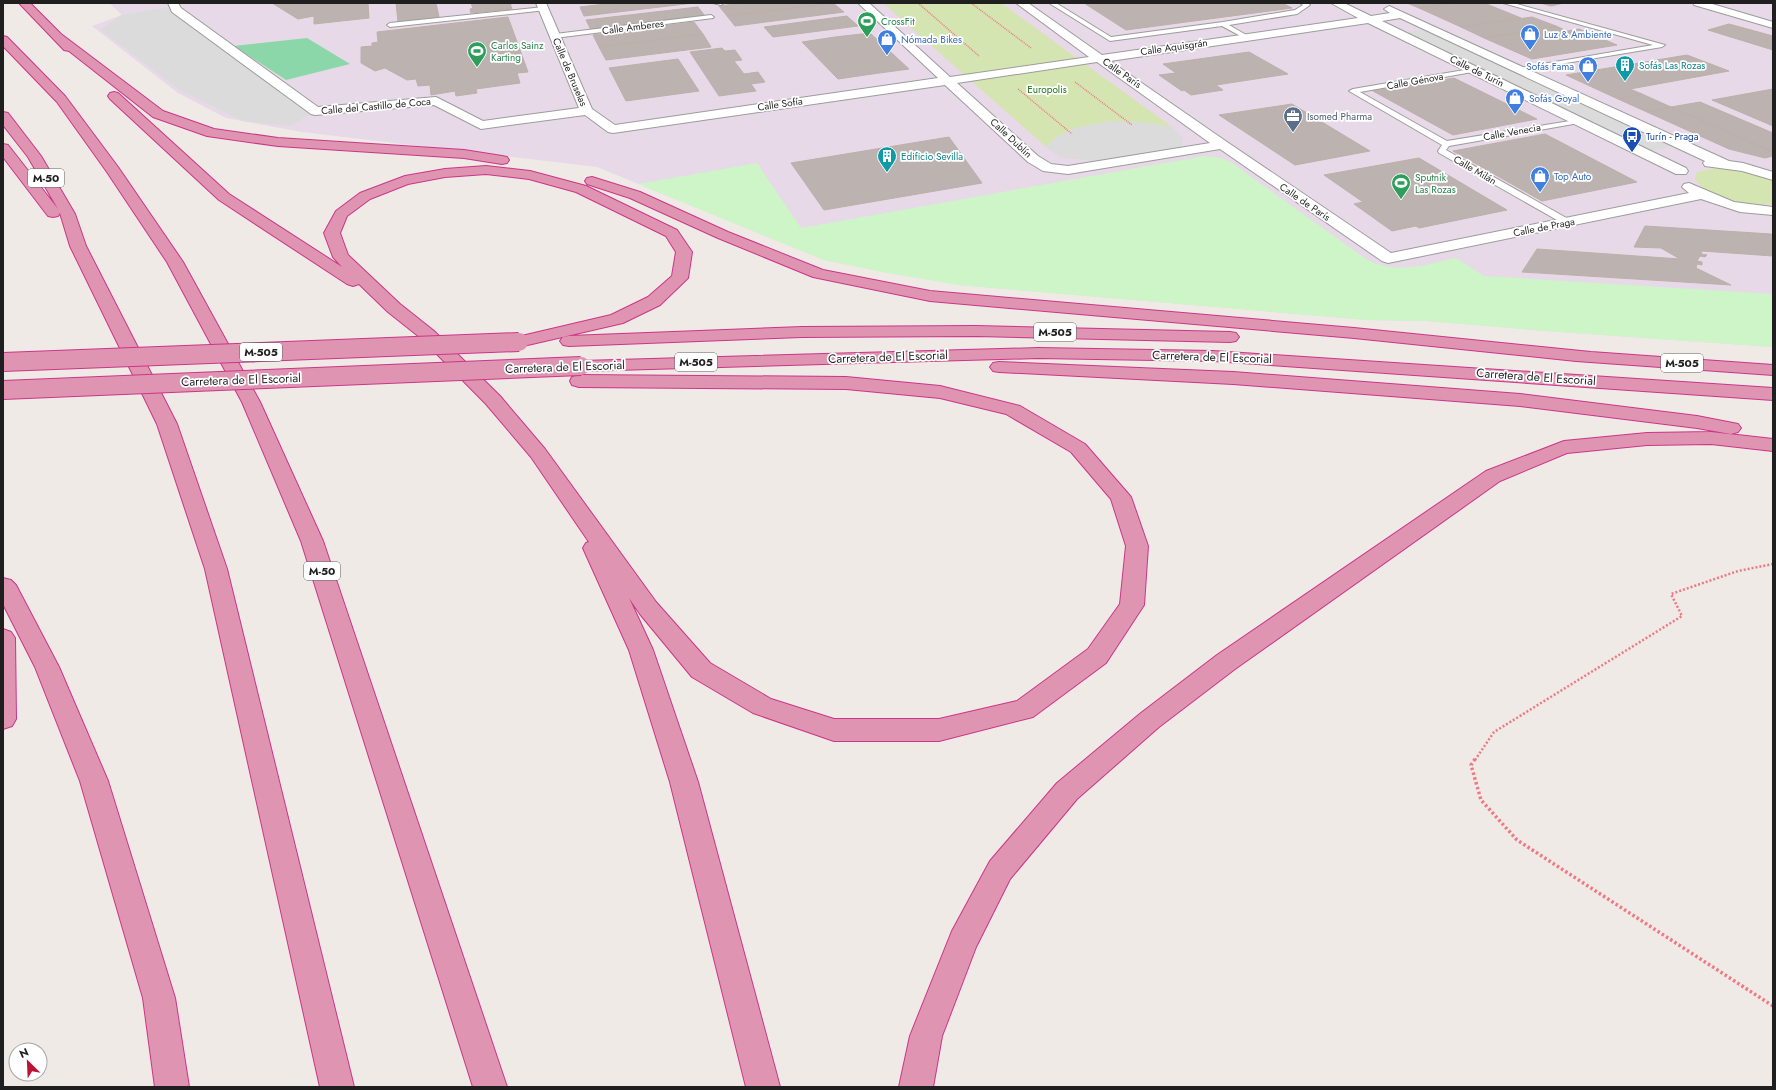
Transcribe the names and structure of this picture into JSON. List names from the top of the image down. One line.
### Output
{"streets":{"highway":["M-50","M-505","Carretera de El Escorial"],"street":["Calle Aquisgrán","Calle de Turín","Calle de Bruselas","Calle París","Calle Sofía","Calle del Castillo de Coca","Calle Dublín","Calle de París","Calle de Praga"],"lane":["Calle Amberes","Calle Génova","Calle Venecia","Calle Milán"]},"crossings":[["Calle Amberes","Calle de Bruselas"],["Calle Aquisgrán","Calle de Turín"],["Calle Aquisgrán","Calle París"],["Calle Aquisgrán","Calle Sofía"],["Calle Aquisgrán","Calle Dublín"],["Calle de Turín","Calle Génova"],["Calle de Turín","Calle Venecia"],["Calle de Bruselas","Calle Sofía"],["Calle de Bruselas","Calle del Castillo de Coca"],["Calle París","Calle Dublín"],["Calle París","Calle de París"],["Calle Génova","Calle Milán"],["Calle Sofía","Calle Dublín"],["Calle Venecia","Calle Milán"],["Calle Dublín","Calle de París"],["Calle Milán","Calle de Praga"],["Calle de París","Calle de Praga"],["M-505","Carretera de El Escorial"]],"parks":["Europolis"],"places":{"sports":["CrossFit","Carlos Sainz Karting","Sputnik Las Rozas"],"shop":["Luz & Ambiente","Nómada Bikes","Sofás Fama","Sofás Goyal","Top Auto"],"building":["Sofás Las Rozas","Edificio Sevilla"],"office":["Isomed Pharma"],"bus stop":["Turín - Praga"]},"north":"top left"}
